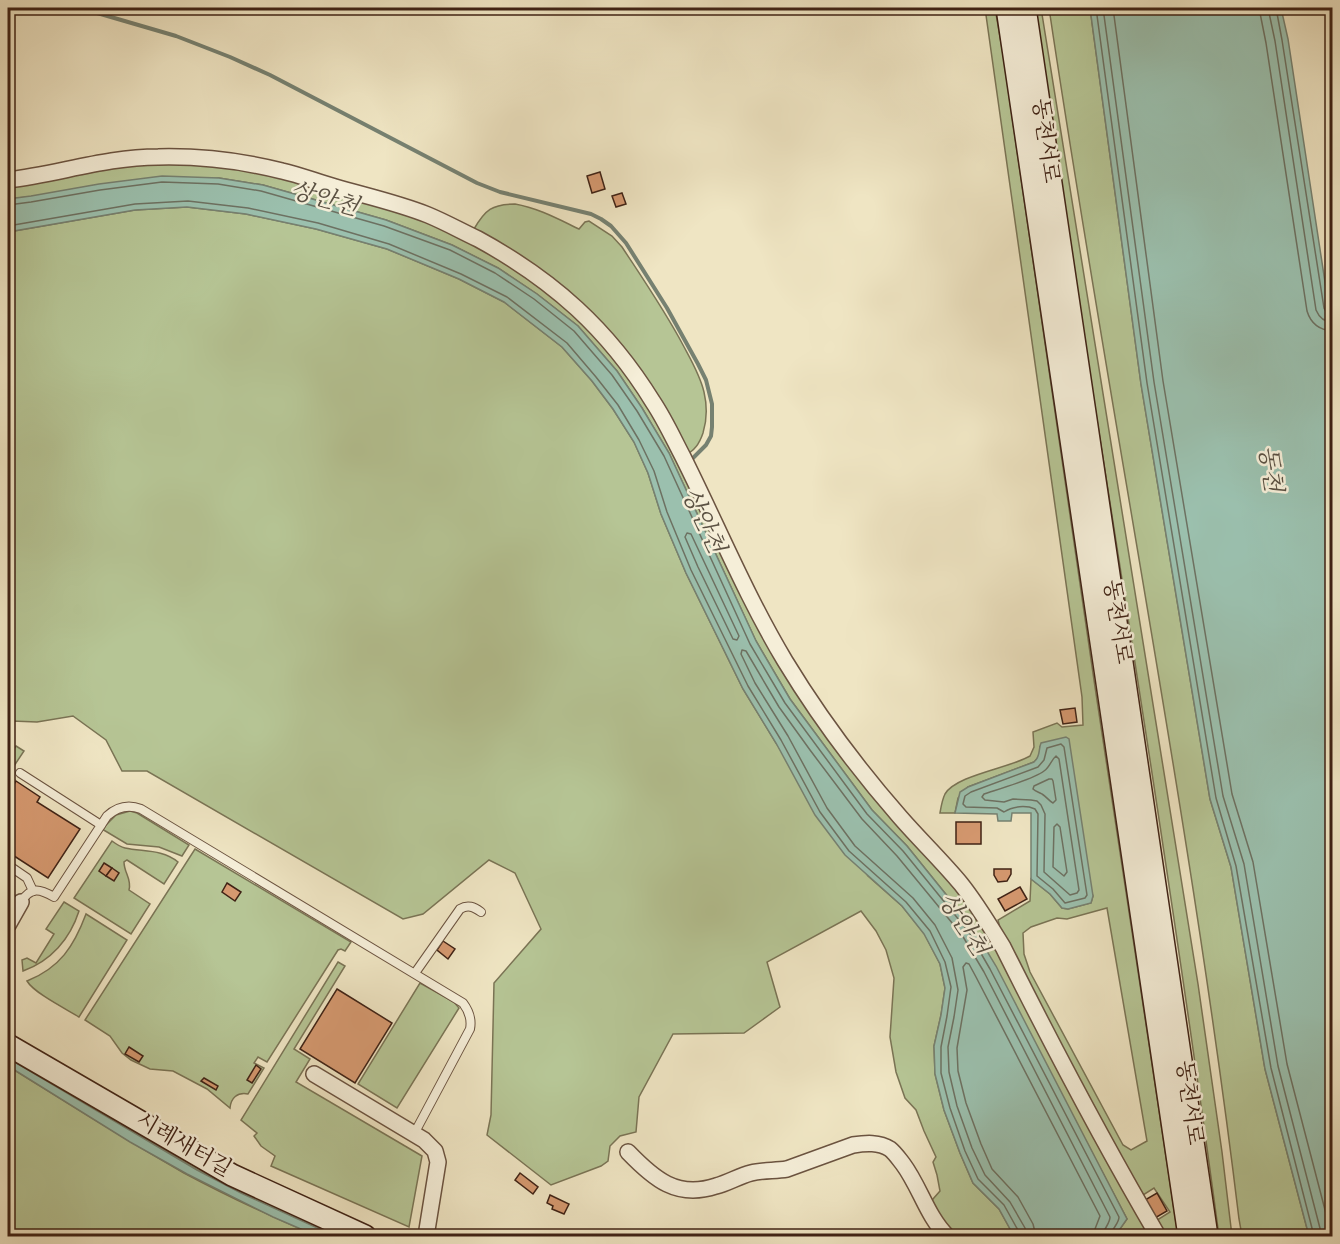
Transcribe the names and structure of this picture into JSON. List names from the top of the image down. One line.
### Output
{"streets":{"main road":["동천서로","시례새터길"]},"water":["상안천","동천"]}
